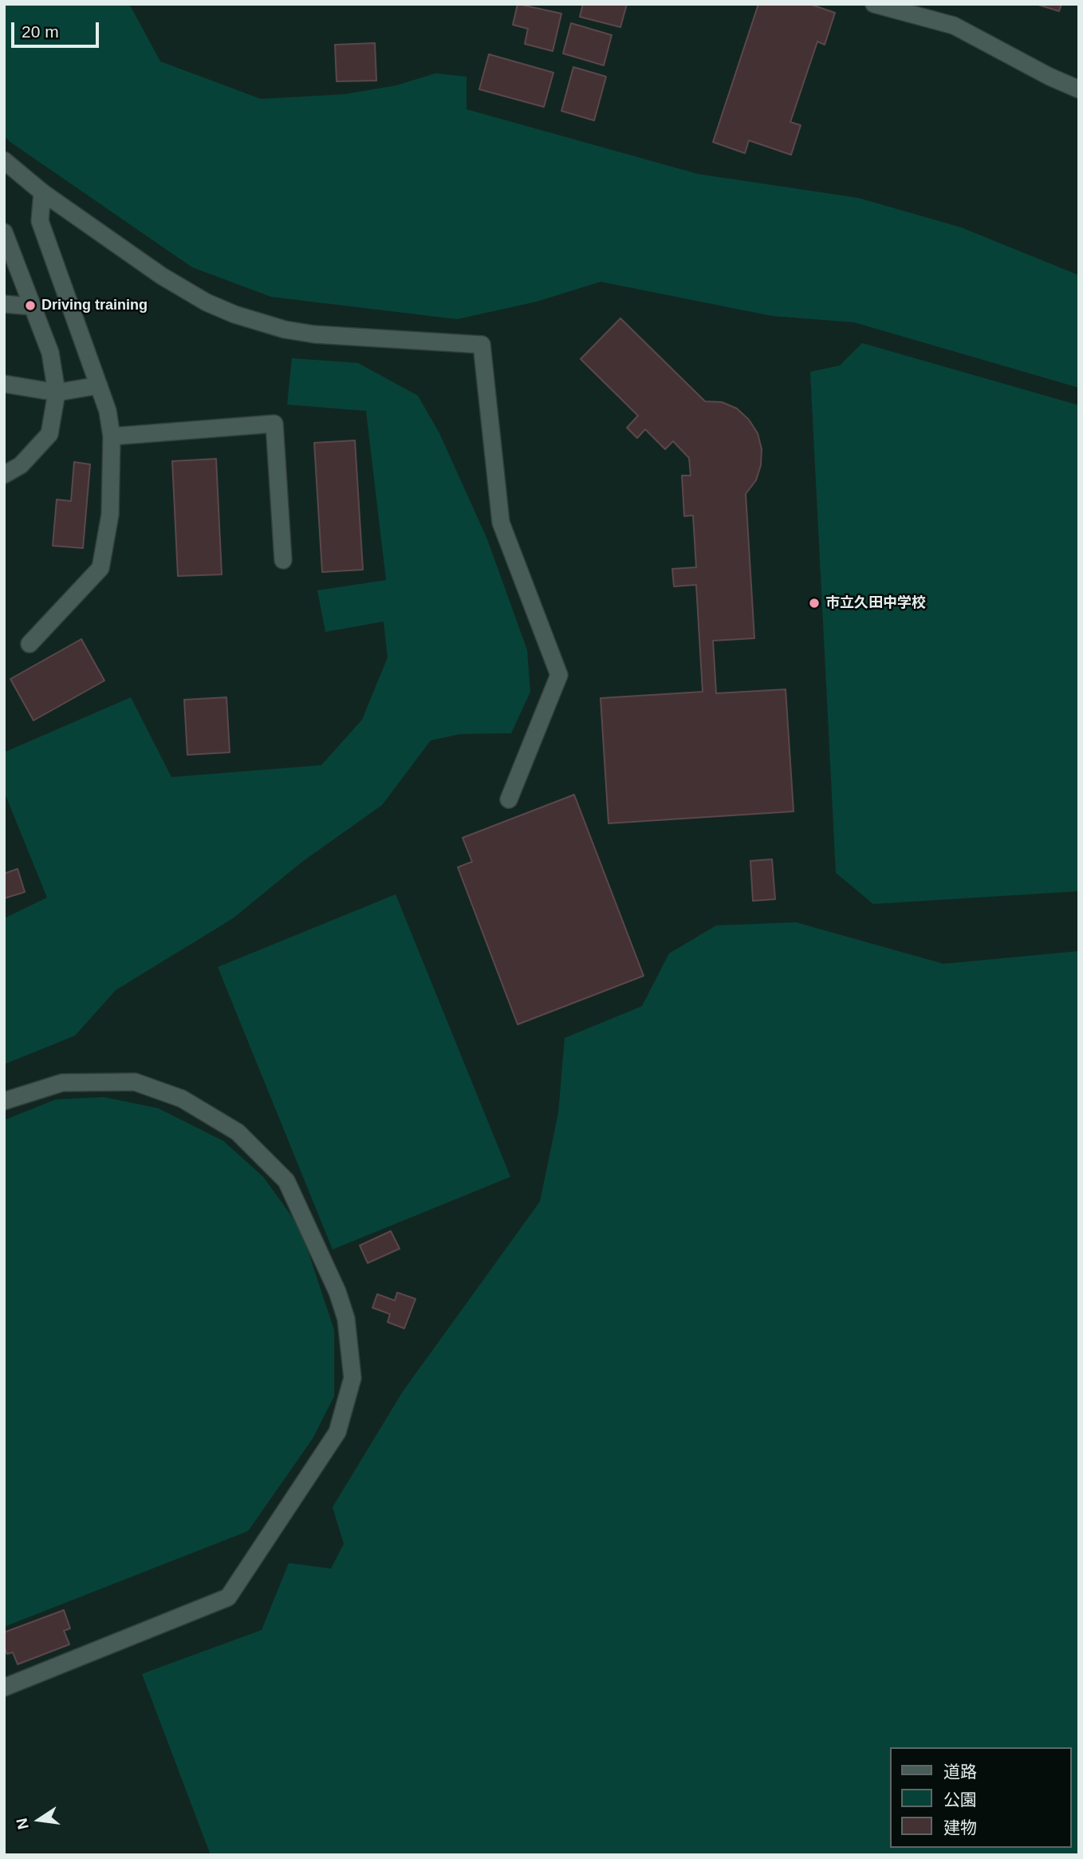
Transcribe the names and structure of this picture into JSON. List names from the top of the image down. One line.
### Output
{"places":["Driving training","市立久田中学校"],"legend":["道路","公園","建物"],"scale_bar":"20 m","north":"left"}
